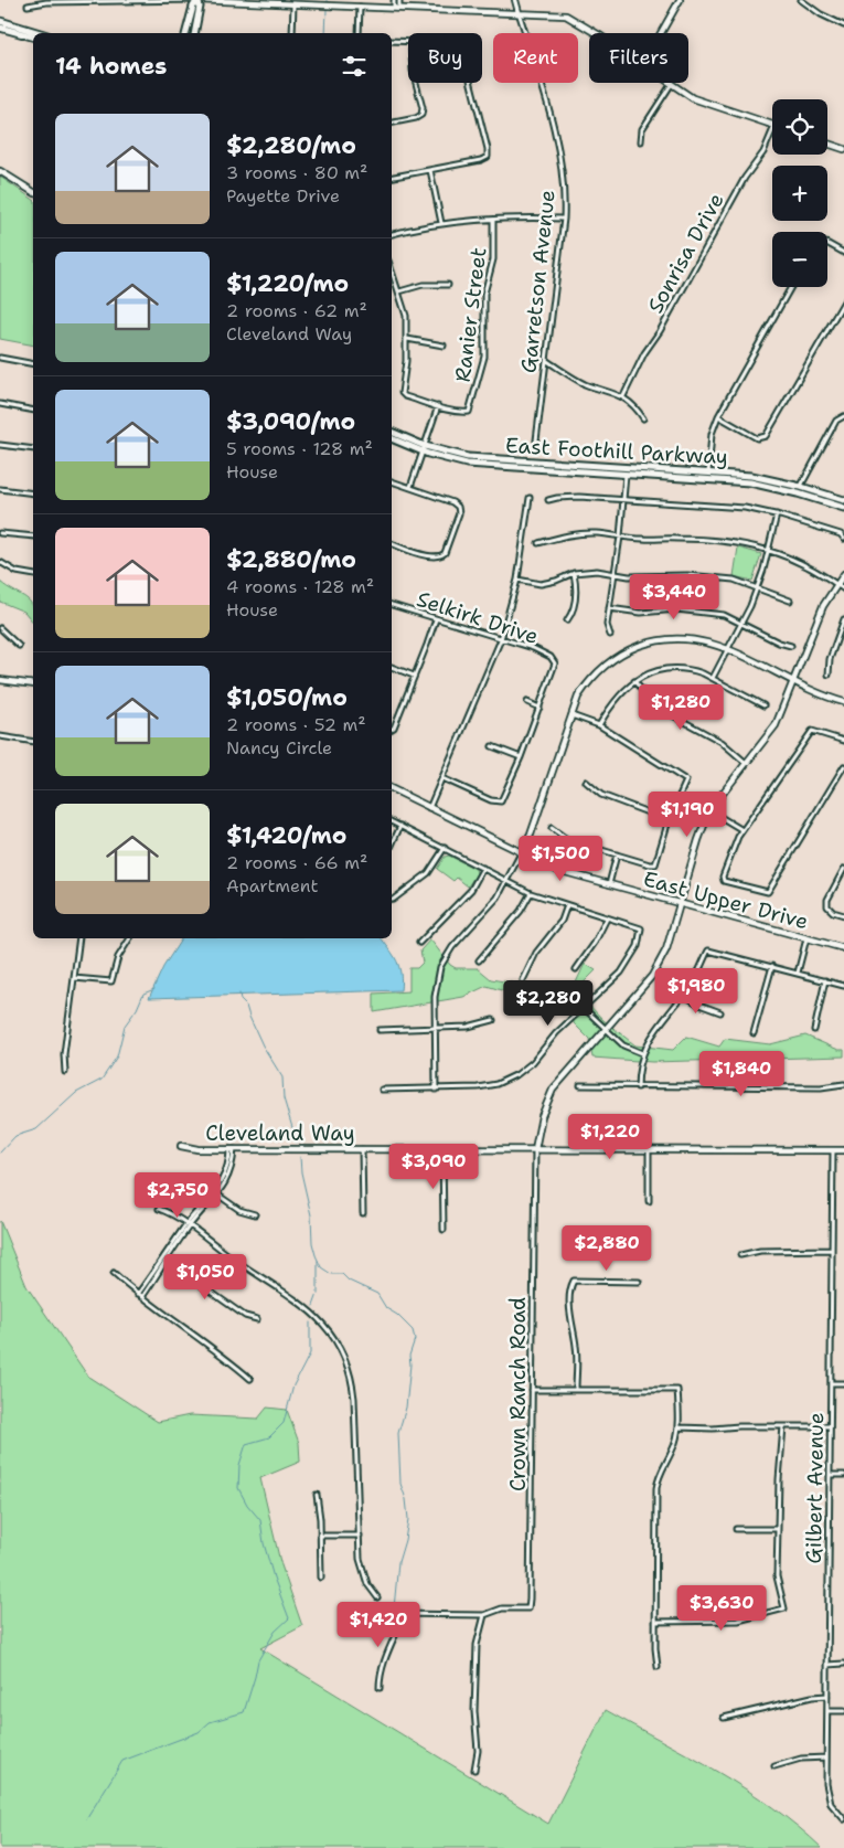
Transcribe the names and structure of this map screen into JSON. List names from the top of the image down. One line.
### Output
{"streets":{"main road":["East Foothill Parkway"],"street":["Sonrisa Drive","Garretson Avenue","Ranier Street","Selkirk Drive","East Upper Drive","Cleveland Way","Crown Ranch Road","Gilbert Avenue"]},"crossings":[["Cleveland Way","Crown Ranch Road"],["Cleveland Way","Gilbert Avenue"]],"page":{"chip":["Buy","Rent","Filters"],"heading":"14 homes","map_buttons":["+","−"],"list":[{"name":"$2,280/mo","note":"3 rooms · 80 m² · Payette Drive"},{"name":"$1,220/mo","note":"2 rooms · 62 m² · Cleveland Way"},{"name":"$3,090/mo","note":"5 rooms · 128 m² · House"},{"name":"$2,880/mo","note":"4 rooms · 128 m² · House"},{"name":"$1,050/mo","note":"2 rooms · 52 m² · Nancy Circle"},{"name":"$1,420/mo","note":"2 rooms · 66 m² · Apartment"}],"price":["$3,440","$1,280","$1,190","$1,500","$1,980","$2,280","$1,840","$1,220","$3,090","$2,750","$2,880","$1,050","$3,630","$1,420"]}}
